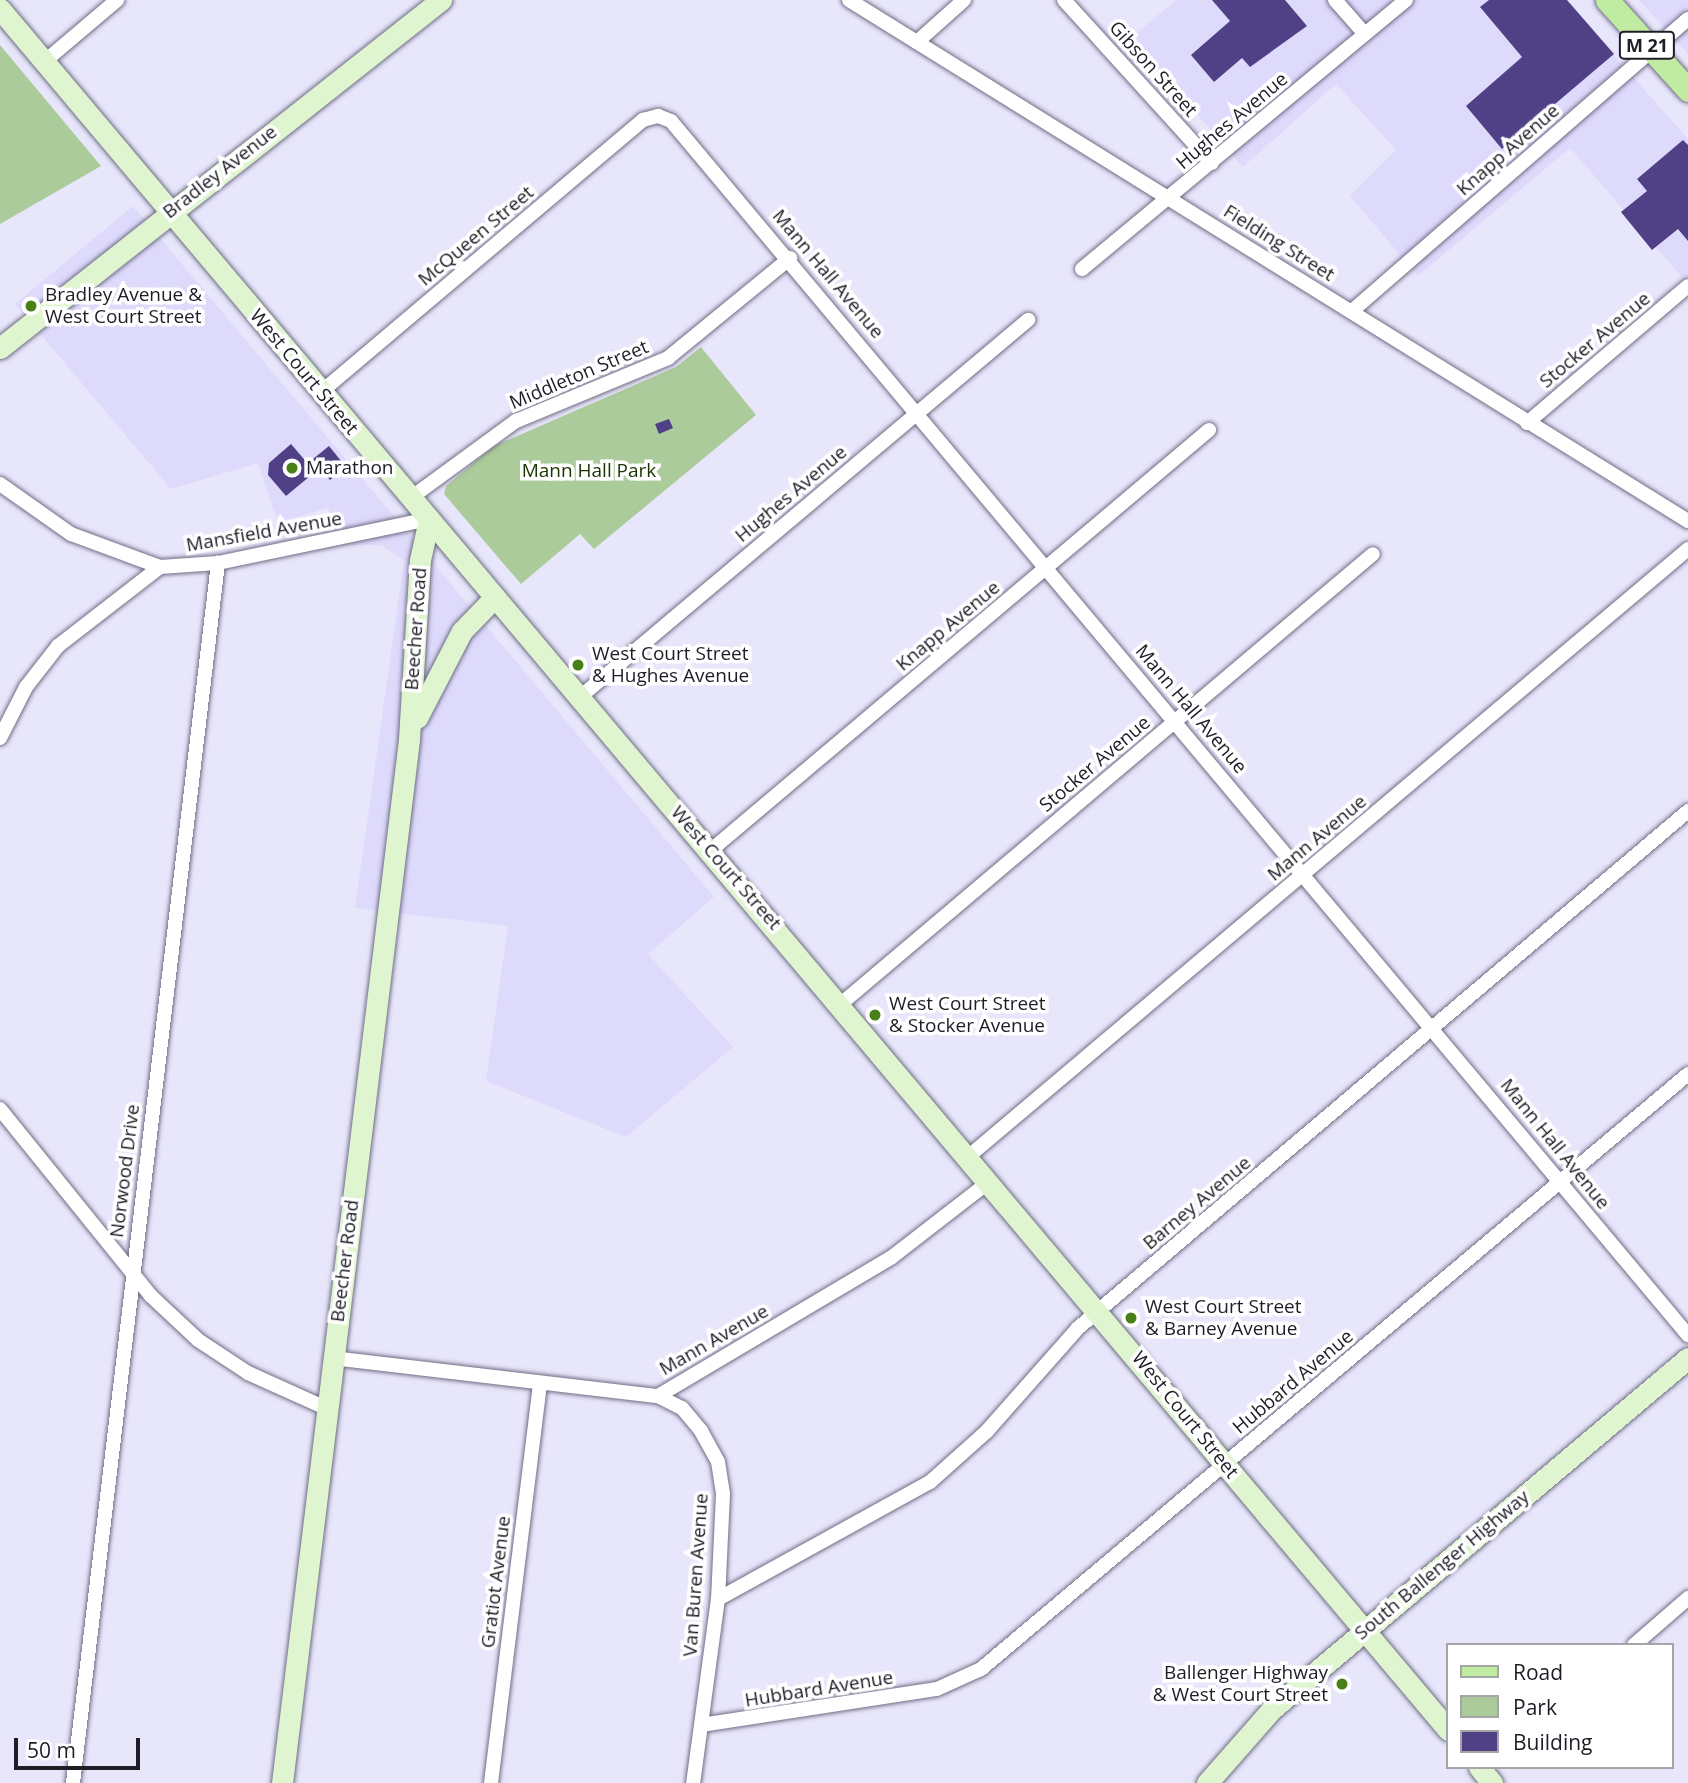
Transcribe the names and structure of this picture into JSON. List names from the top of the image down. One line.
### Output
{"streets":{"main road":["M 21"],"street":["Gibson Street","Hughes Avenue","Knapp Avenue","Bradley Avenue","McQueen Street","Fielding Street","Mann Hall Avenue","Stocker Avenue","West Court Street","Middleton Street","Mansfield Avenue","Beecher Road","Mann Avenue","Norwood Drive","Barney Avenue","Hubbard Avenue","South Ballenger Highway","Van Buren Avenue","Gratiot Avenue"]},"crossings":[["M 21","Knapp Avenue"],["Gibson Street","Hughes Avenue"],["Hughes Avenue","Fielding Street"],["Hughes Avenue","Mann Hall Avenue"],["Hughes Avenue","West Court Street"],["Knapp Avenue","Fielding Street"],["Knapp Avenue","Mann Hall Avenue"],["Knapp Avenue","West Court Street"],["Bradley Avenue","West Court Street"],["McQueen Street","Mann Hall Avenue"],["McQueen Street","West Court Street"],["Fielding Street","Stocker Avenue"],["Mann Hall Avenue","Stocker Avenue"],["Mann Hall Avenue","Middleton Street"],["Mann Hall Avenue","Mann Avenue"],["Mann Hall Avenue","Barney Avenue"],["Mann Hall Avenue","Hubbard Avenue"],["Stocker Avenue","West Court Street"],["West Court Street","Middleton Street"],["West Court Street","Mansfield Avenue"],["West Court Street","Beecher Road"],["West Court Street","Mann Avenue"],["West Court Street","Barney Avenue"],["West Court Street","Hubbard Avenue"],["West Court Street","South Ballenger Highway"],["Mansfield Avenue","Beecher Road"],["Mansfield Avenue","Norwood Drive"],["Beecher Road","Mann Avenue"],["Mann Avenue","Van Buren Avenue"],["Mann Avenue","Gratiot Avenue"],["Barney Avenue","Van Buren Avenue"],["Hubbard Avenue","Van Buren Avenue"]],"parks":["Mann Hall Park"],"places":["Bradley Avenue & West Court Street","Marathon","West Court Street & Hughes Avenue","West Court Street & Stocker Avenue","West Court Street & Barney Avenue","Ballenger Highway & West Court Street"],"legend":["Road","Park","Building"],"scale_bar":"50 m"}
